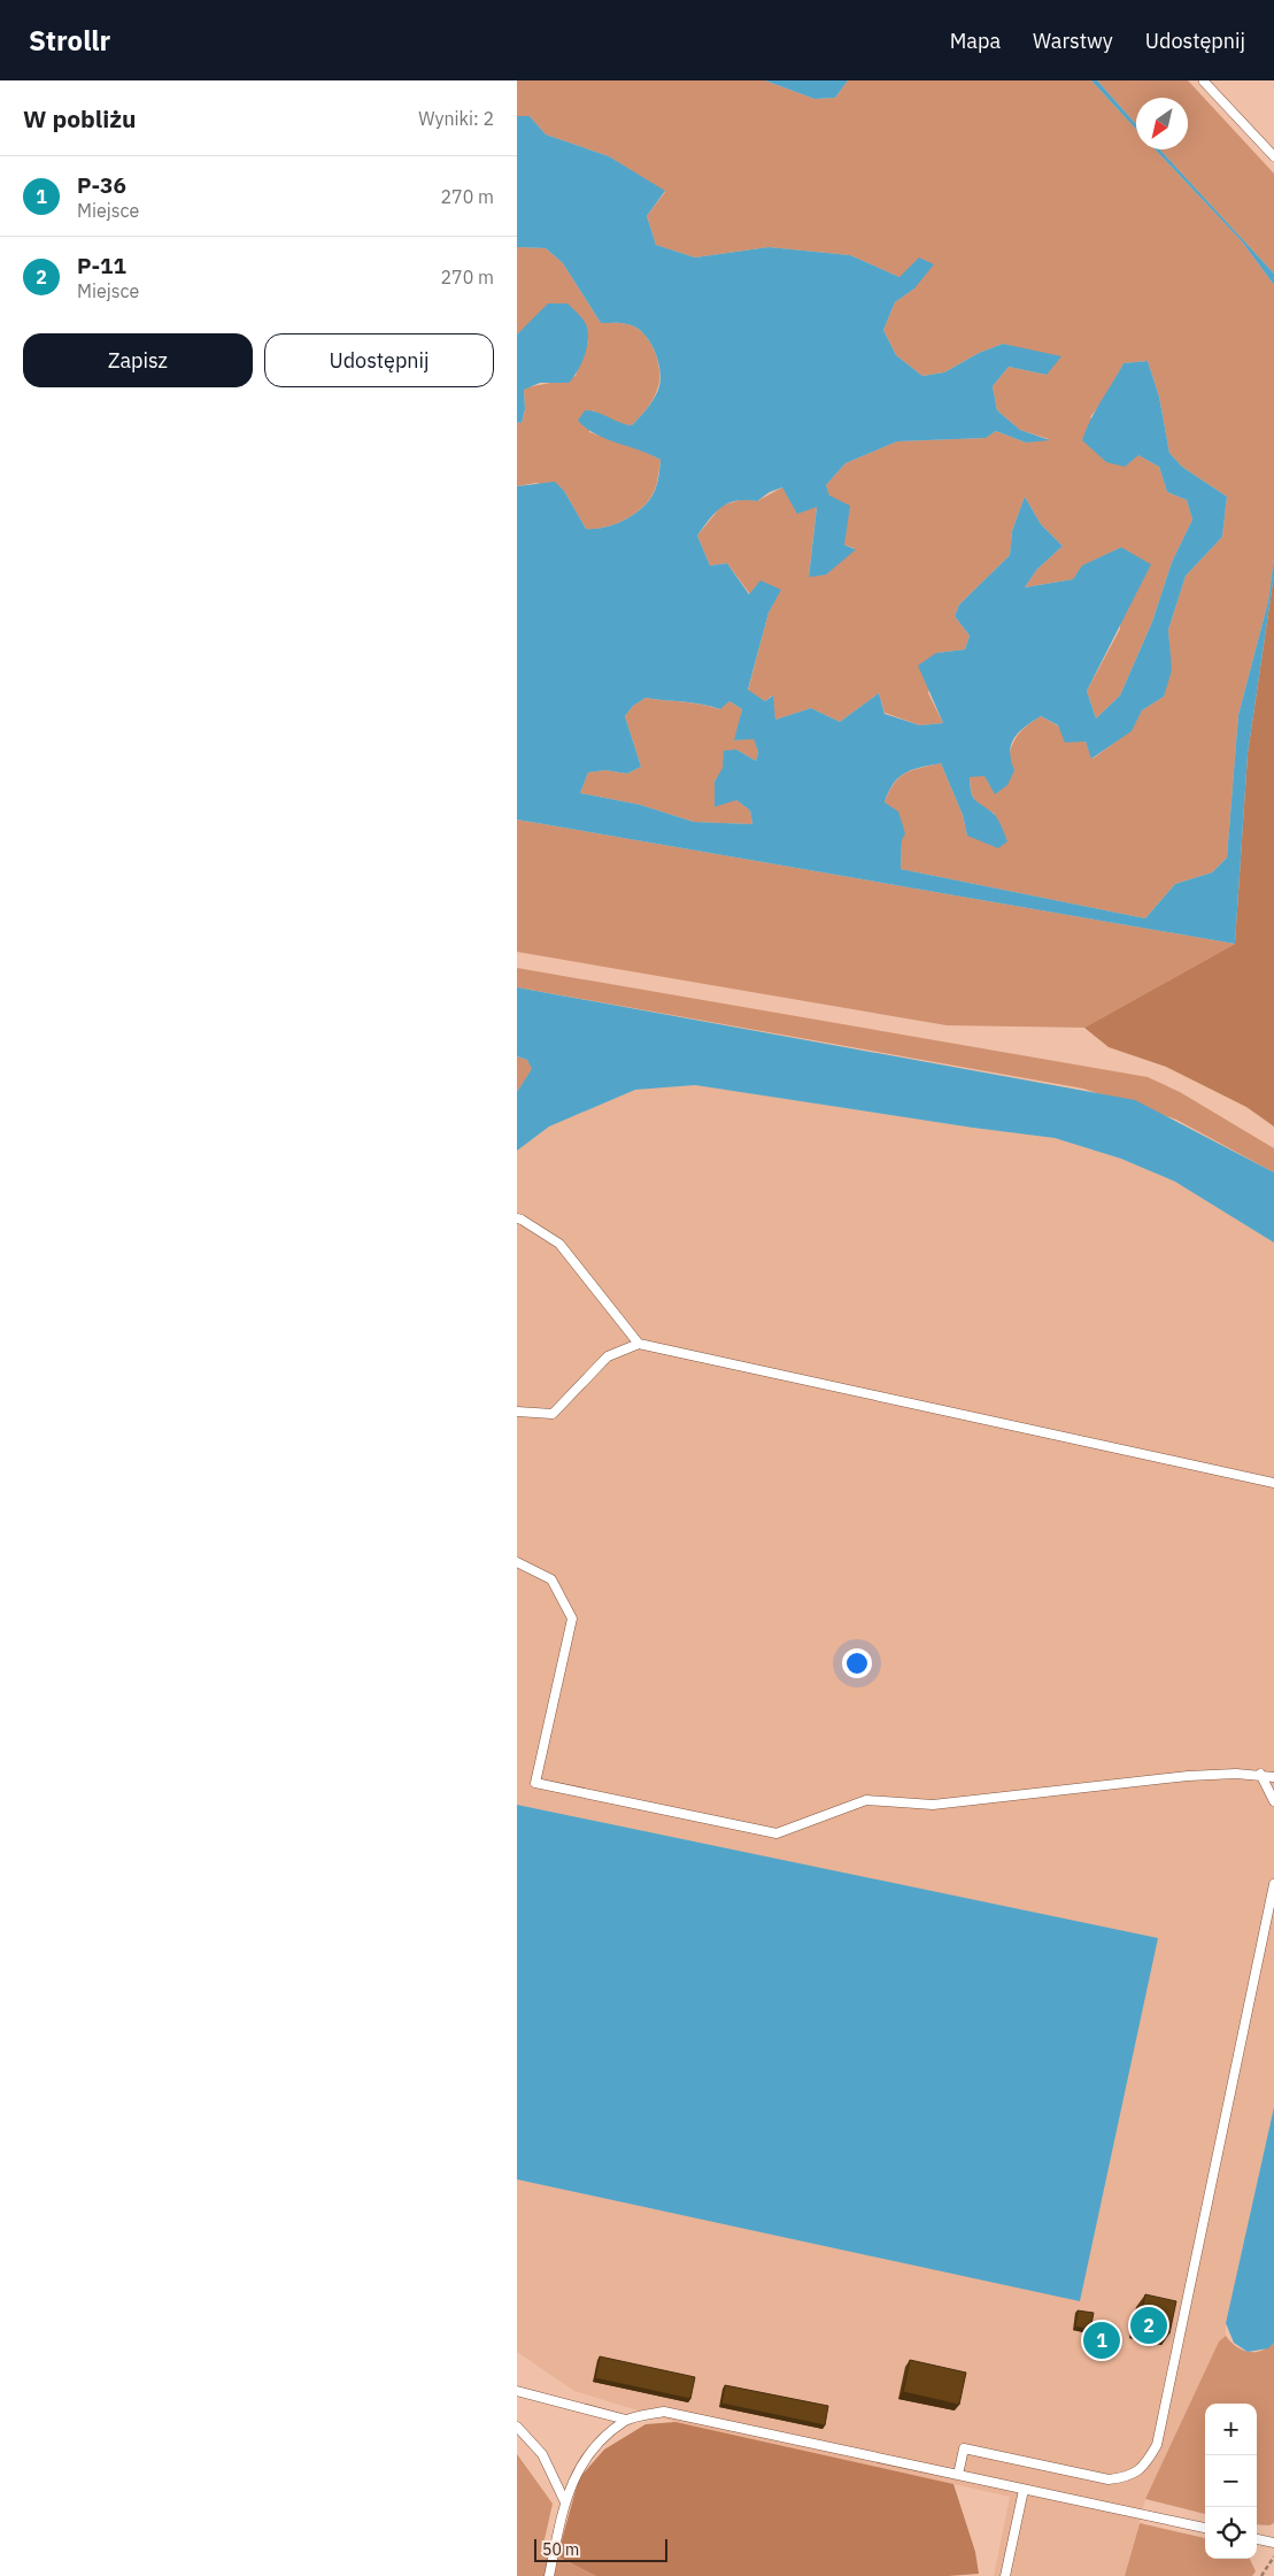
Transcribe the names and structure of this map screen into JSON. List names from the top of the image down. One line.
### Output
{"scale_bar":"50 m","north":"bottom left","page":{"header":"Strollr","nav":["Mapa","Warstwy","Udostępnij"],"heading":["W pobliżu","Wyniki: 2"],"list":[{"mark":"1","name":"P-36","note":"Miejsce","value":"270 m"},{"mark":"2","name":"P-11","note":"Miejsce","value":"270 m"}],"buttons":["Zapisz","Udostępnij"],"pins":["2","1"],"map_buttons":["+","−"],"scale":"50 m"}}
